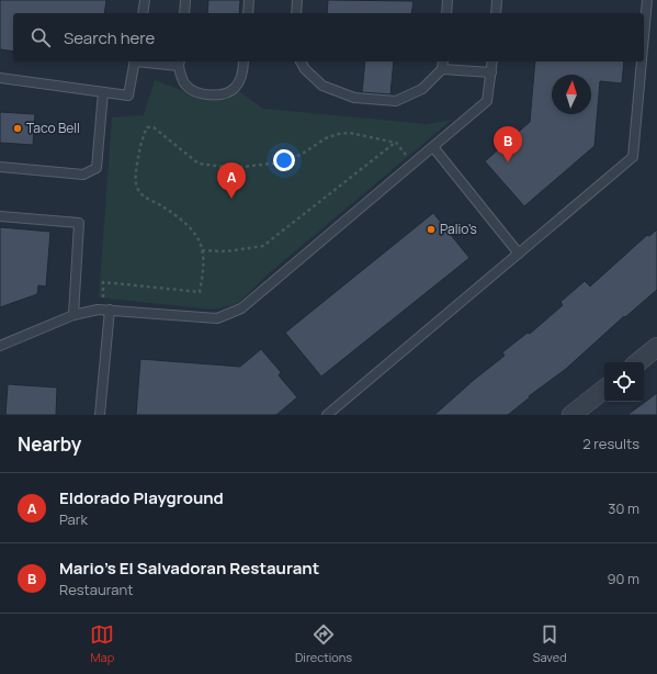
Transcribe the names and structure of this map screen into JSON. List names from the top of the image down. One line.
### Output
{"places":["Taco Bell","Palio's"],"north":"top","page":{"search":"Search here","pins":["B","A"],"heading":["Nearby","2 results"],"list":[{"mark":"A","name":"Eldorado Playground","note":"Park","value":"30 m"},{"mark":"B","name":"Mario’s El Salvadoran Restaurant","note":"Restaurant","value":"90 m"}],"nav":["Map","Directions","Saved"]}}
